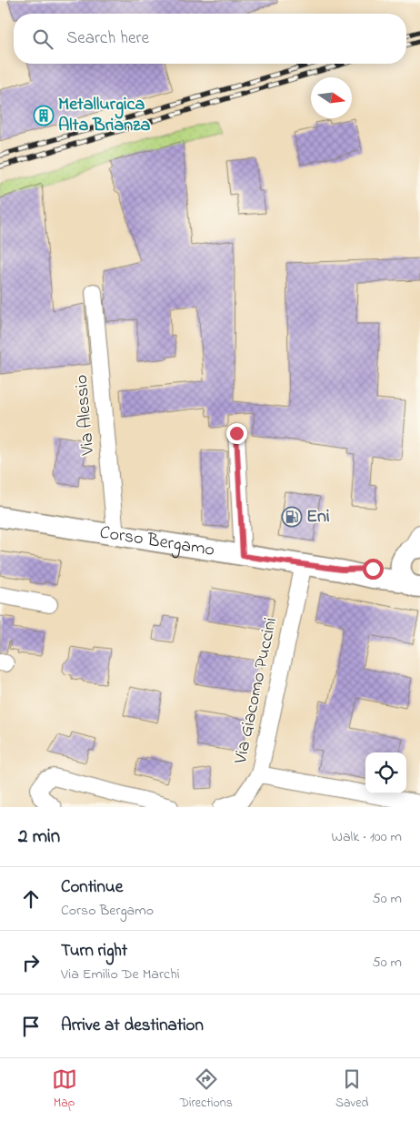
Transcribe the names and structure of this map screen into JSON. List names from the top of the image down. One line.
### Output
{"streets":{"main road":["Corso Bergamo"],"street":["Via Alessio","Via Giacomo Puccini"]},"crossings":[["Via Alessio","Corso Bergamo"],["Corso Bergamo","Via Giacomo Puccini"]],"places":{"building":["Metallurgica Alta Brianza"],"fuel station":["Eni"]},"north":"right","page":{"search":"Search here","heading":["2 min","Walk · 100 m"],"list":[["Continue","Corso Bergamo","50 m"],["Turn right","Via Emilio De Marchi","50 m"],"Arrive at destination"],"nav":["Map","Directions","Saved"]}}
